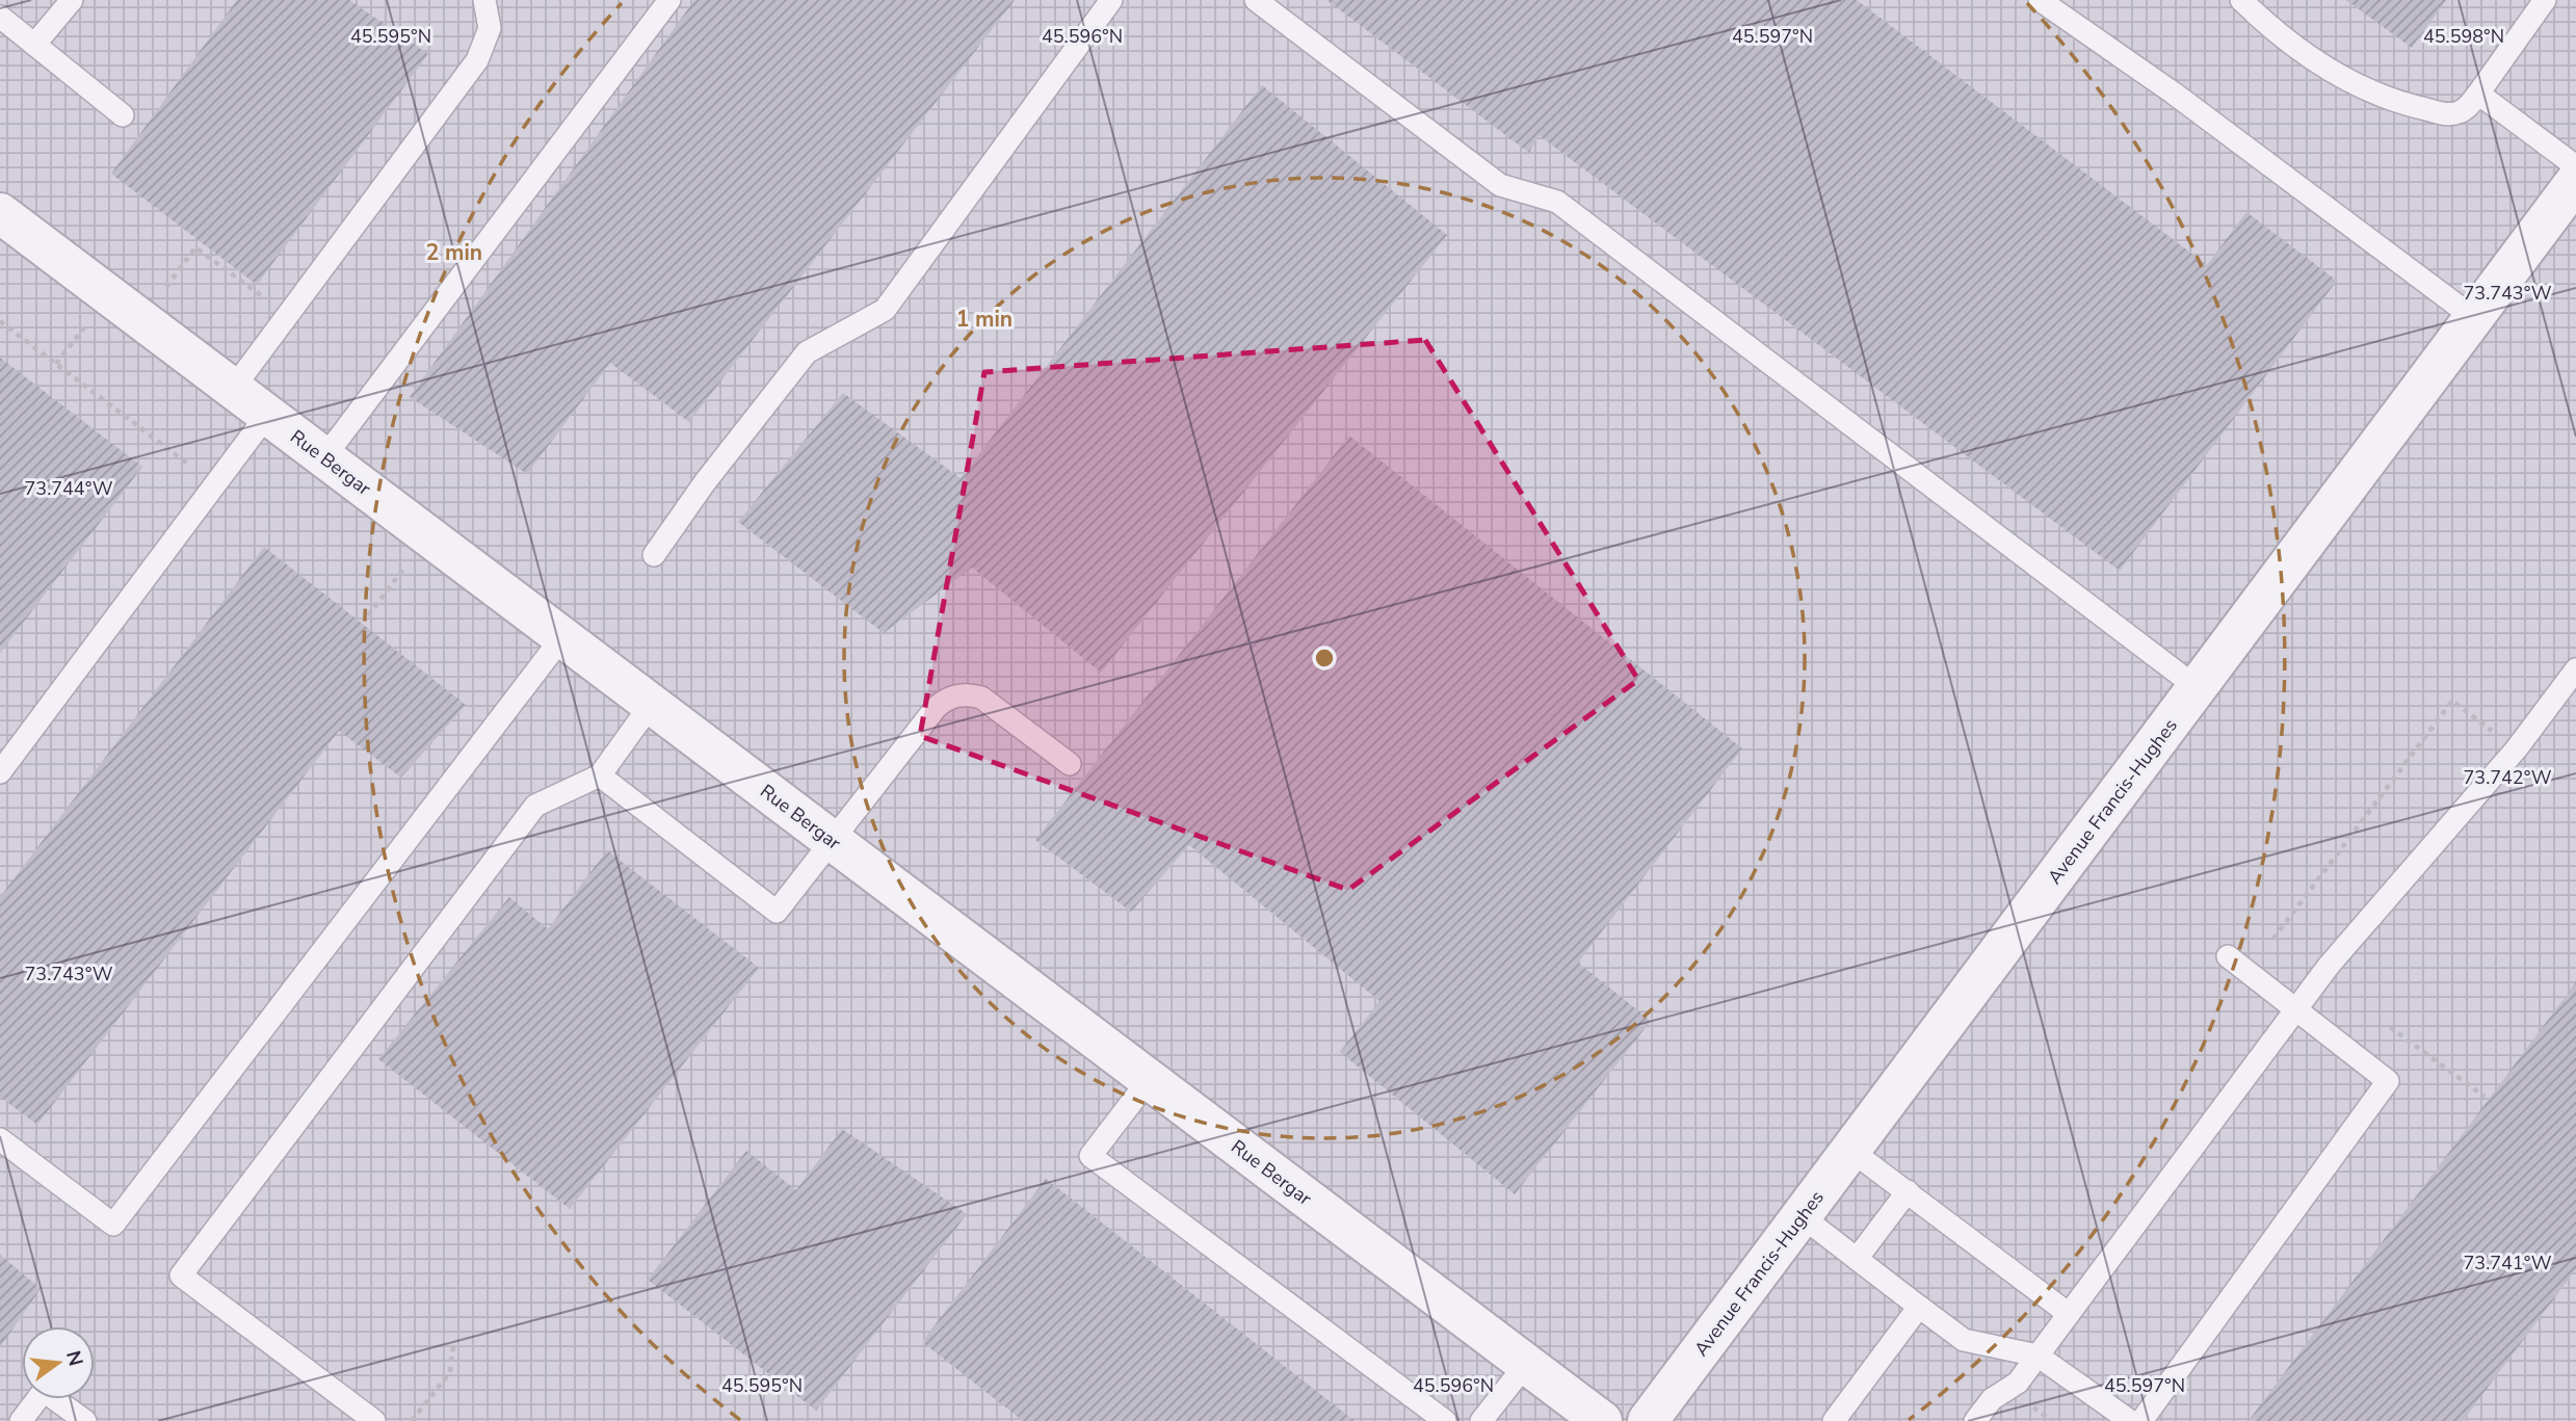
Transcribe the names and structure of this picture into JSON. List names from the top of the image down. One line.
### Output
{"streets":{"street":["Rue Bergar","Avenue Francis-Hughes"]},"north":"right","coordinates":["45.595°N","45.596°N","45.597°N","45.598°N","73.743°W","73.744°W","73.742°W","73.741°W"],"rings":["2 min","1 min"]}
